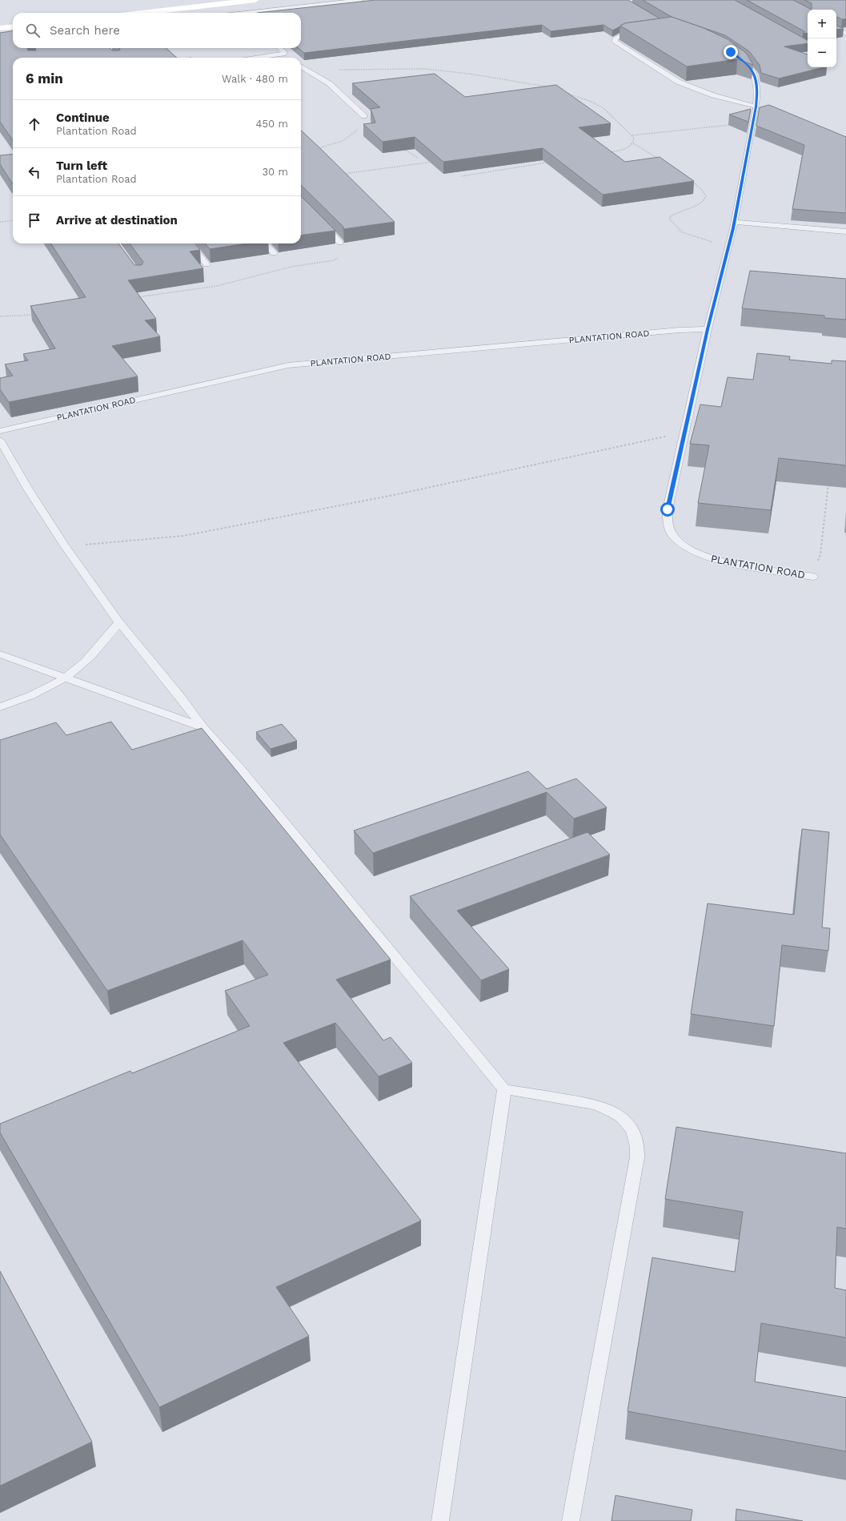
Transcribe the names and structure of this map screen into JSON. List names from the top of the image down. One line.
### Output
{"streets":{"lane":["PLANTATION ROAD"]},"page":{"map_buttons":["+","−"],"search":"Search here","heading":["6 min","Walk · 480 m"],"list":[["Continue","Plantation Road","450 m"],["Turn left","Plantation Road","30 m"],"Arrive at destination"]}}
